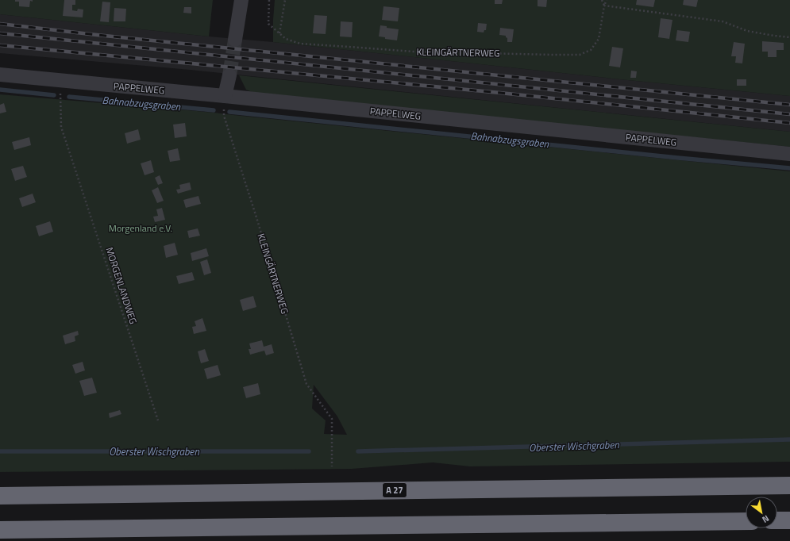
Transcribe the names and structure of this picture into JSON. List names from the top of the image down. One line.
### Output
{"streets":{"highway":["A 27"],"street":["PAPPELWEG"],"path":["KLEINGÄRTNERWEG","MORGENLANDWEG"]},"crossings":[["KLEINGÄRTNERWEG","PAPPELWEG"],["PAPPELWEG","MORGENLANDWEG"]],"water":["Bahnabzugsgraben","Oberster Wischgraben"],"parks":["Morgenland e.V."],"north":"bottom right"}
